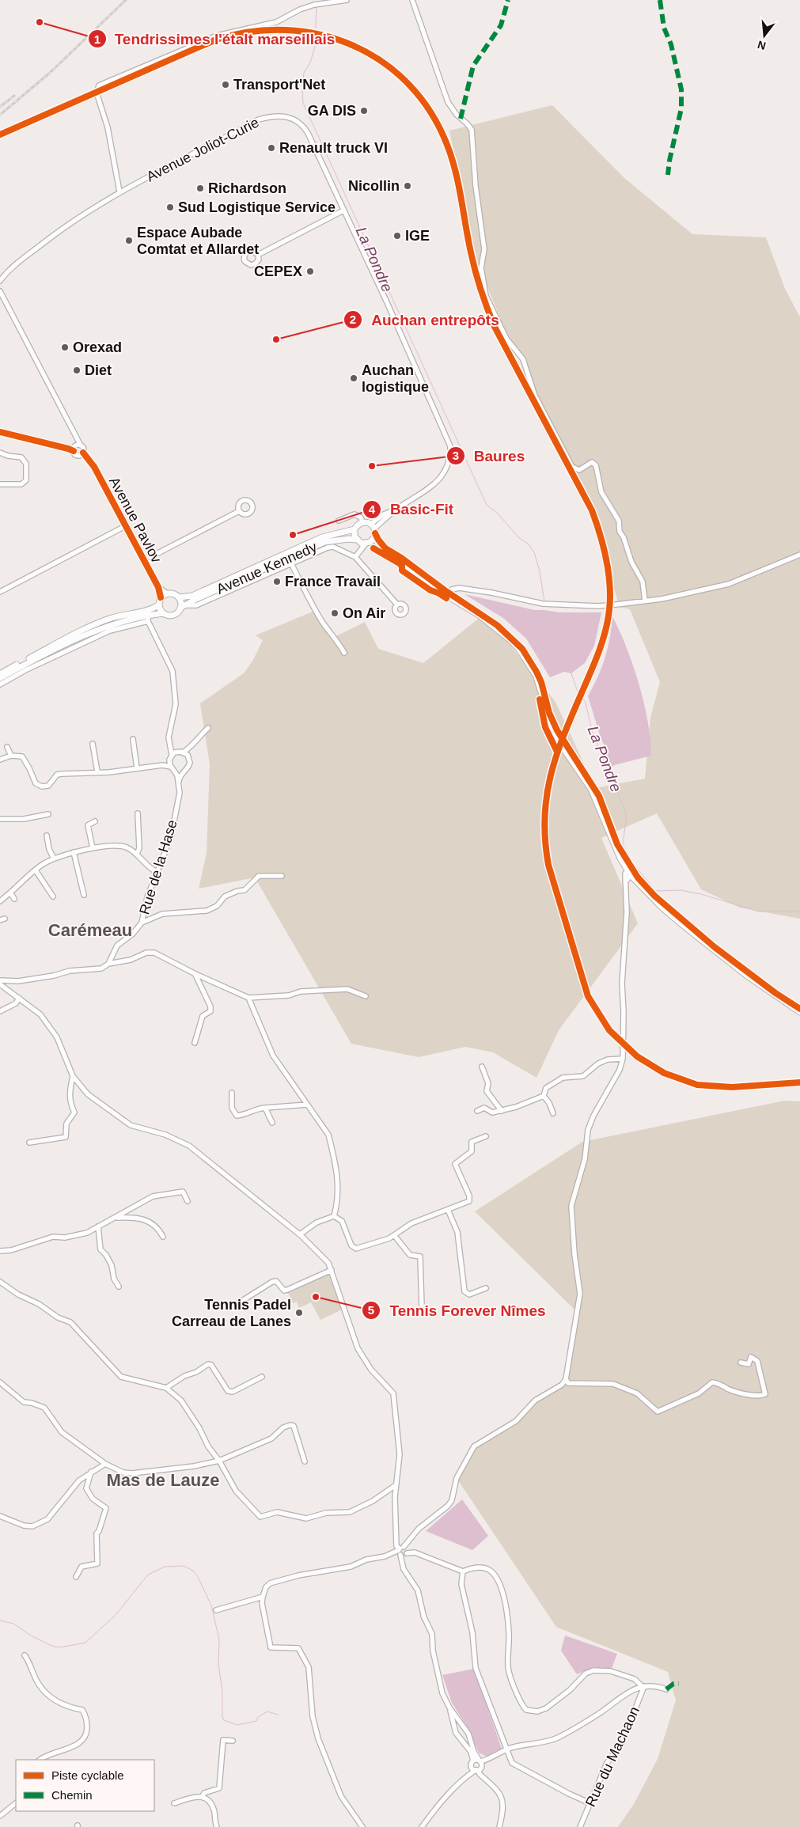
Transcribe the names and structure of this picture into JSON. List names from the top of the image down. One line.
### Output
{"streets":{"main road":["Avenue Kennedy"],"street":["Avenue Joliot-Curie","Avenue Pavlov","Rue de la Hase","Rue du Machaon"]},"crossings":[["Avenue Joliot-Curie","Avenue Kennedy"],["Avenue Pavlov","Avenue Kennedy"]],"districts":["Carémeau","Mas de Lauze"],"water":["La Pondre"],"places":["Tendrissimes l'étalt marseillais","Transport'Net","GA DIS","Renault truck VI","Nicollin","Richardson","Sud Logistique Service","IGE","Espace Aubade Comtat et Allardet","CEPEX","Auchan entrepôts","Orexad","Diet","Auchan logistique","Baures","Basic-Fit","France Travail","On Air","Tennis Forever Nîmes","Tennis Padel Carreau de Lanes"],"legend":["Piste cyclable","Chemin"],"north":"bottom"}
